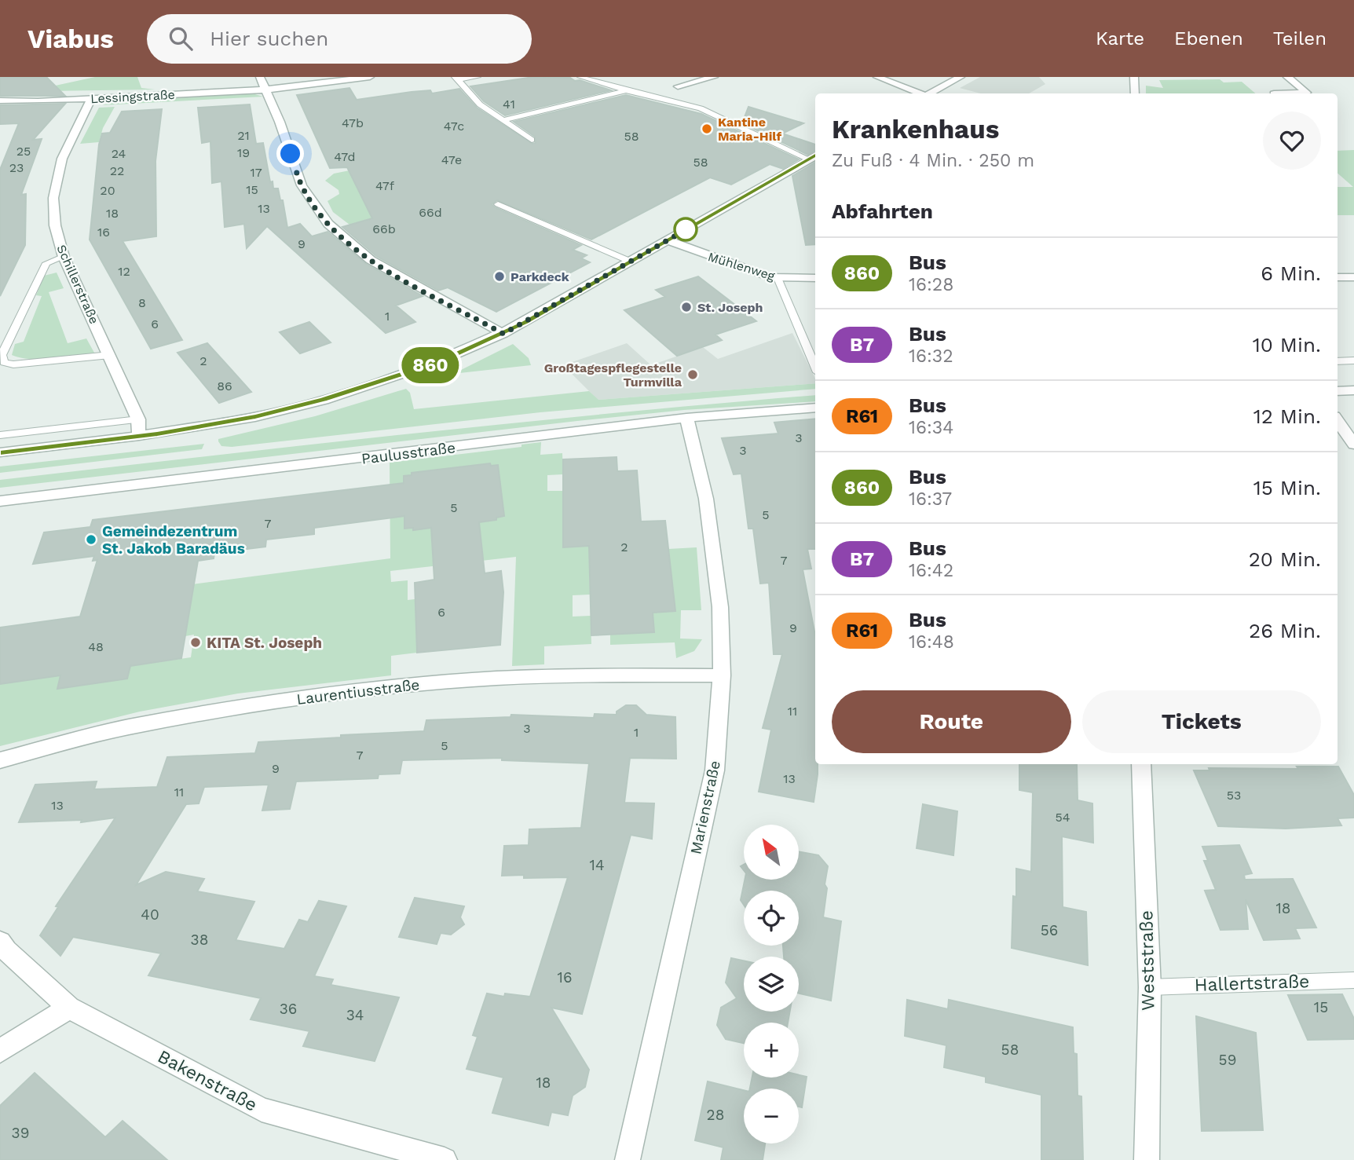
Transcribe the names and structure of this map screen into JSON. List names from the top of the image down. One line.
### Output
{"streets":{"street":["Lessingstraße","Mühlenweg","Schillerstraße","Paulusstraße","Laurentiusstraße","Marienstraße","Weststraße","Bakenstraße"],"lane":["Hallertstraße"]},"crossings":[["Lessingstraße","Schillerstraße"],["Paulusstraße","Marienstraße"],["Laurentiusstraße","Marienstraße"],["Weststraße","Hallertstraße"]],"places":["Kantine Maria-Hilf","Parkdeck","St. Joseph","Großtagespflegestelle Turmvilla","Gemeindezentrum St. Jakob Baradäus","KITA St. Joseph"],"lines":["bus line 860"],"house_numbers":["41","47b","47c","21","58","25","19","24","47d","47e","58","23","22","17","47f","15","20","13","66d","18","66b","16","9","12","8","1","6","2","86","3","3","5","5","7","2","7","6","9","48","11","3","1","5","7","9","13","11","53","13","54","14","18","40","56","38","16","15","36","34","58","59","18","28","39"],"north":"top left","page":{"header":"Viabus","search":"Hier suchen","nav":["Karte","Ebenen","Teilen"],"on_map":"860","heading":[["Krankenhaus","Zu Fuß · 4 Min. · 250 m"],"Abfahrten"],"list":[{"mark":"860","name":"Bus","note":"16:28","value":"6 Min."},{"mark":"B7","name":"Bus","note":"16:32","value":"10 Min."},{"mark":"R61","name":"Bus","note":"16:34","value":"12 Min."},{"mark":"860","name":"Bus","note":"16:37","value":"15 Min."},{"mark":"B7","name":"Bus","note":"16:42","value":"20 Min."},{"mark":"R61","name":"Bus","note":"16:48","value":"26 Min."}],"buttons":["Route","Tickets"],"map_buttons":["+","−"]}}
